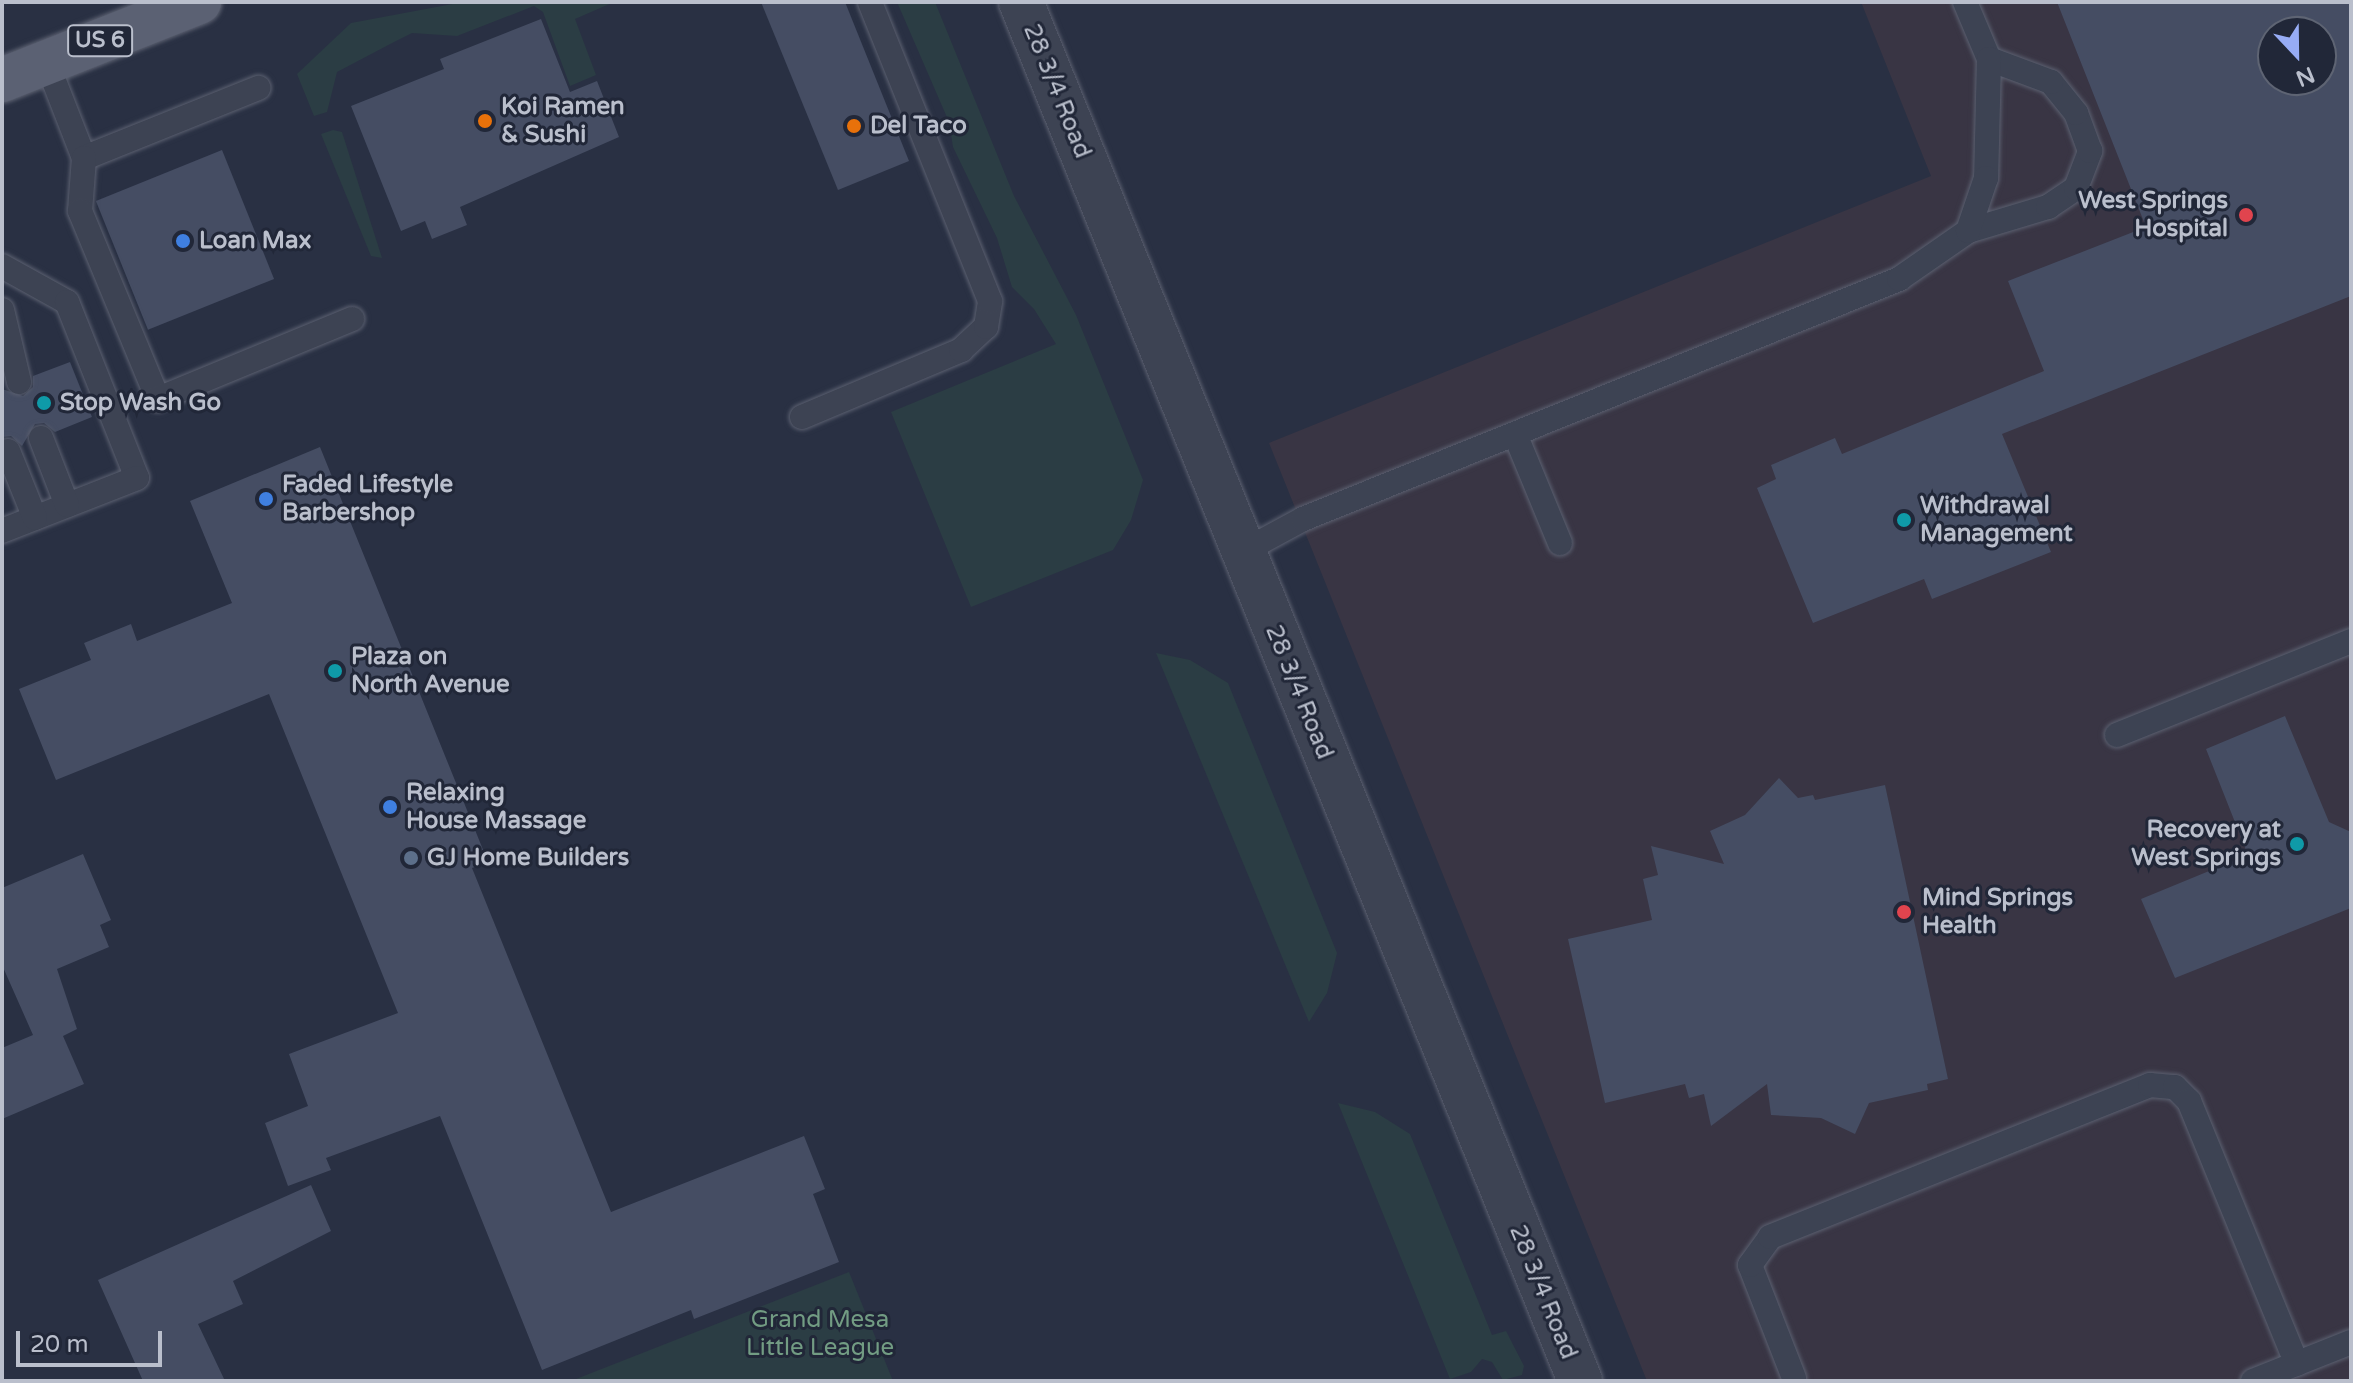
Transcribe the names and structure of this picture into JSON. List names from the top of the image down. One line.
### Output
{"streets":{"main road":["US 6"],"street":["28 3/4 Road"]},"parks":["Grand Mesa Little League"],"places":["Koi Ramen & Sushi","Del Taco","West Springs Hospital","Loan Max","Stop Wash Go","Faded Lifestyle Barbershop","Withdrawal Management","Plaza on North Avenue","Relaxing House Massage","Recovery at West Springs","GJ Home Builders","Mind Springs Health"],"scale_bar":"20 m","north":"bottom"}
